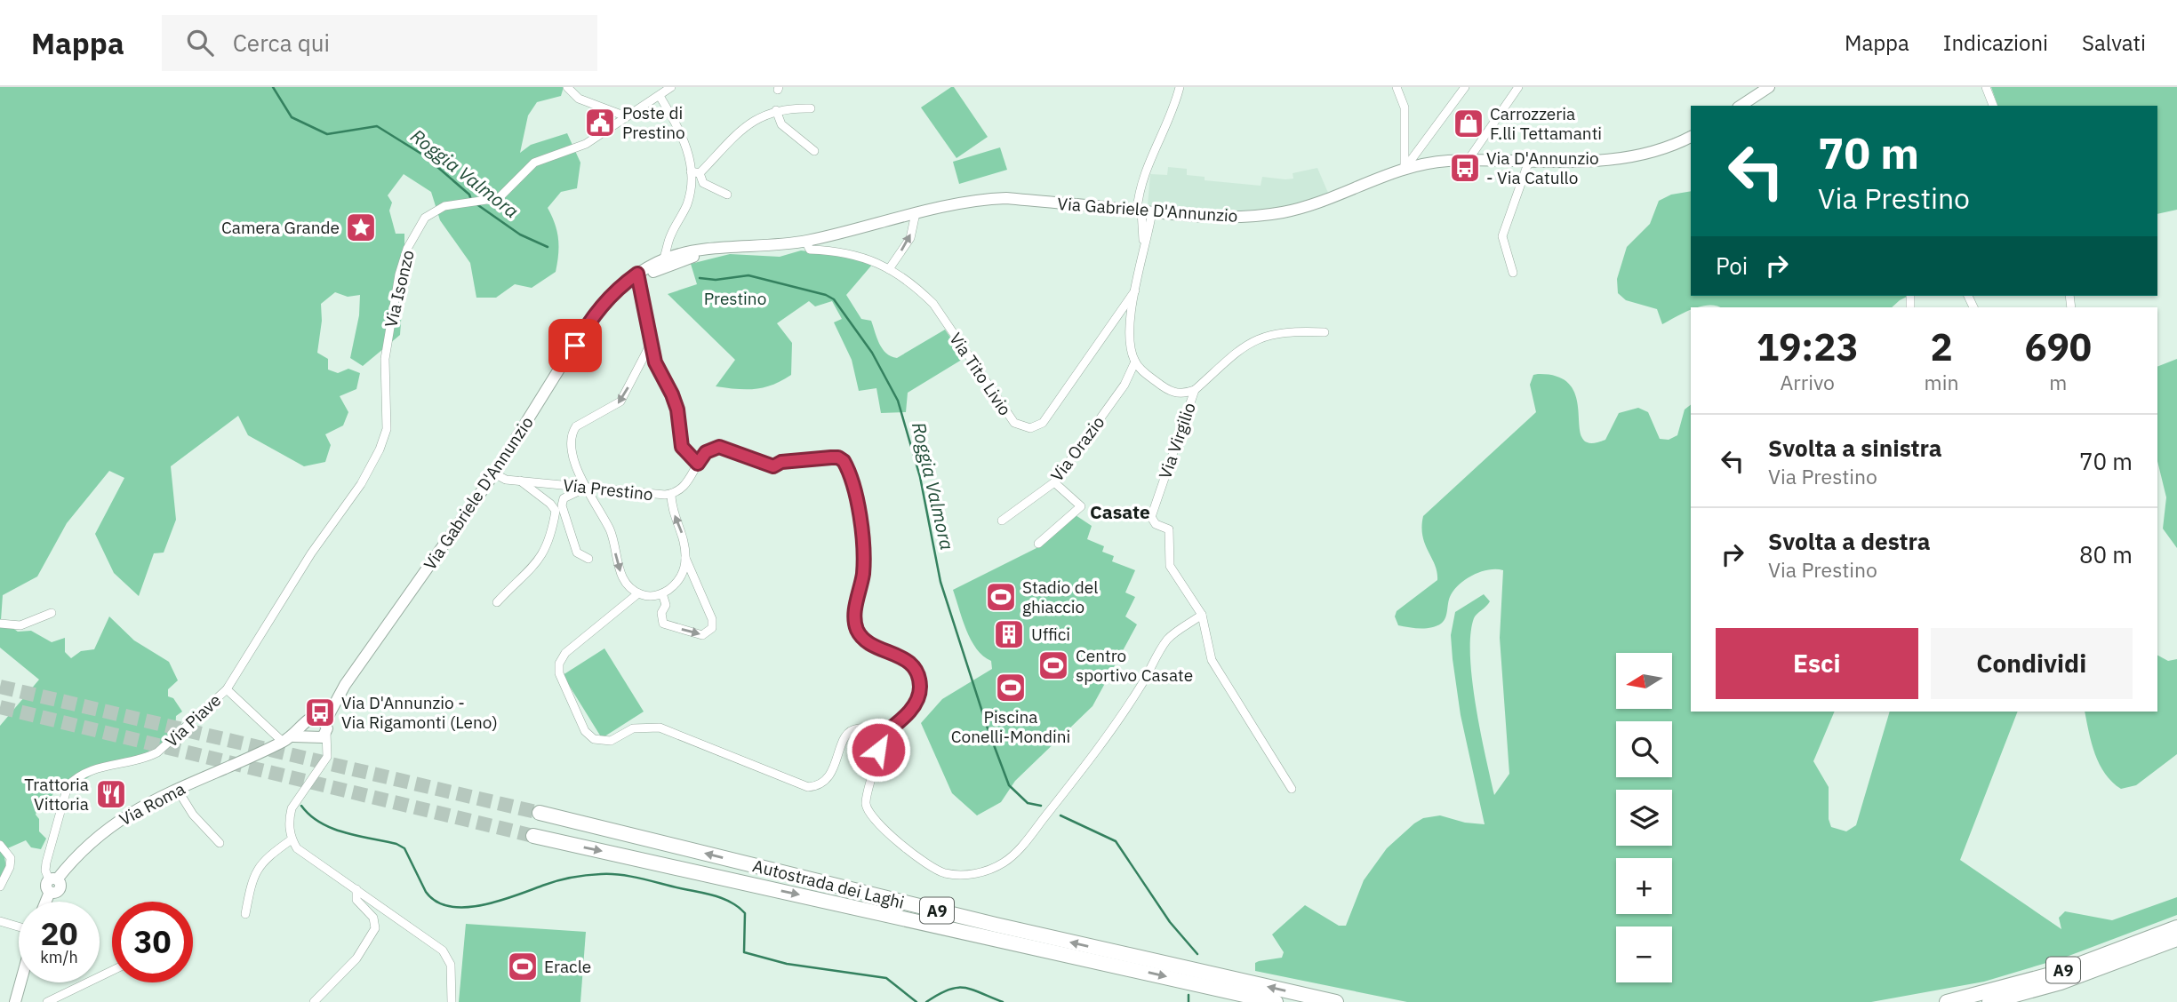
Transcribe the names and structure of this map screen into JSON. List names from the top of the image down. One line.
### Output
{"streets":{"highway":["Autostrada dei Laghi","A9"],"main road":["Via Gabriele D'Annunzio","Via Roma"],"street":["Via Isonzo","Via Tito Livio","Via Virgilio","Via Orazio","Via Prestino","Via Piave"]},"crossings":[["Via Gabriele D'Annunzio","Via Tito Livio"],["Via Gabriele D'Annunzio","Via Prestino"],["Via Isonzo","Via Piave"],["Via Virgilio","Via Orazio"],["Via Piave","Via Roma"]],"districts":["Casate"],"water":["Roggia Valmora"],"parks":["Prestino"],"places":{"public building":["Poste di Prestino"],"shop":["Carrozzeria F.lli Tettamanti"],"bus stop":["Via D'Annunzio - Via Catullo","Via D'Annunzio - Via Rigamonti (Leno)"],"place":["Camera Grande"],"sports":["Stadio del ghiaccio","Centro sportivo Casate","Piscina Conelli-Mondini","Eracle"],"building":["Uffici"],"restaurant":["Trattoria Vittoria"]},"north":"left","page":{"header":"Mappa","search":"Cerca qui","nav":["Mappa","Indicazioni","Salvati"],"turn":["70 m","Via Prestino"],"then":"Poi","eta":["19:23","Arrivo","2","min","690","m"],"list":[{"name":"Svolta a sinistra","note":"Via Prestino","value":"70 m"},{"name":"Svolta a destra","note":"Via Prestino","value":"80 m"}],"buttons":["Esci","Condividi"],"map_buttons":["+","−"],"speed":"20 km/h","limit":"30"}}
